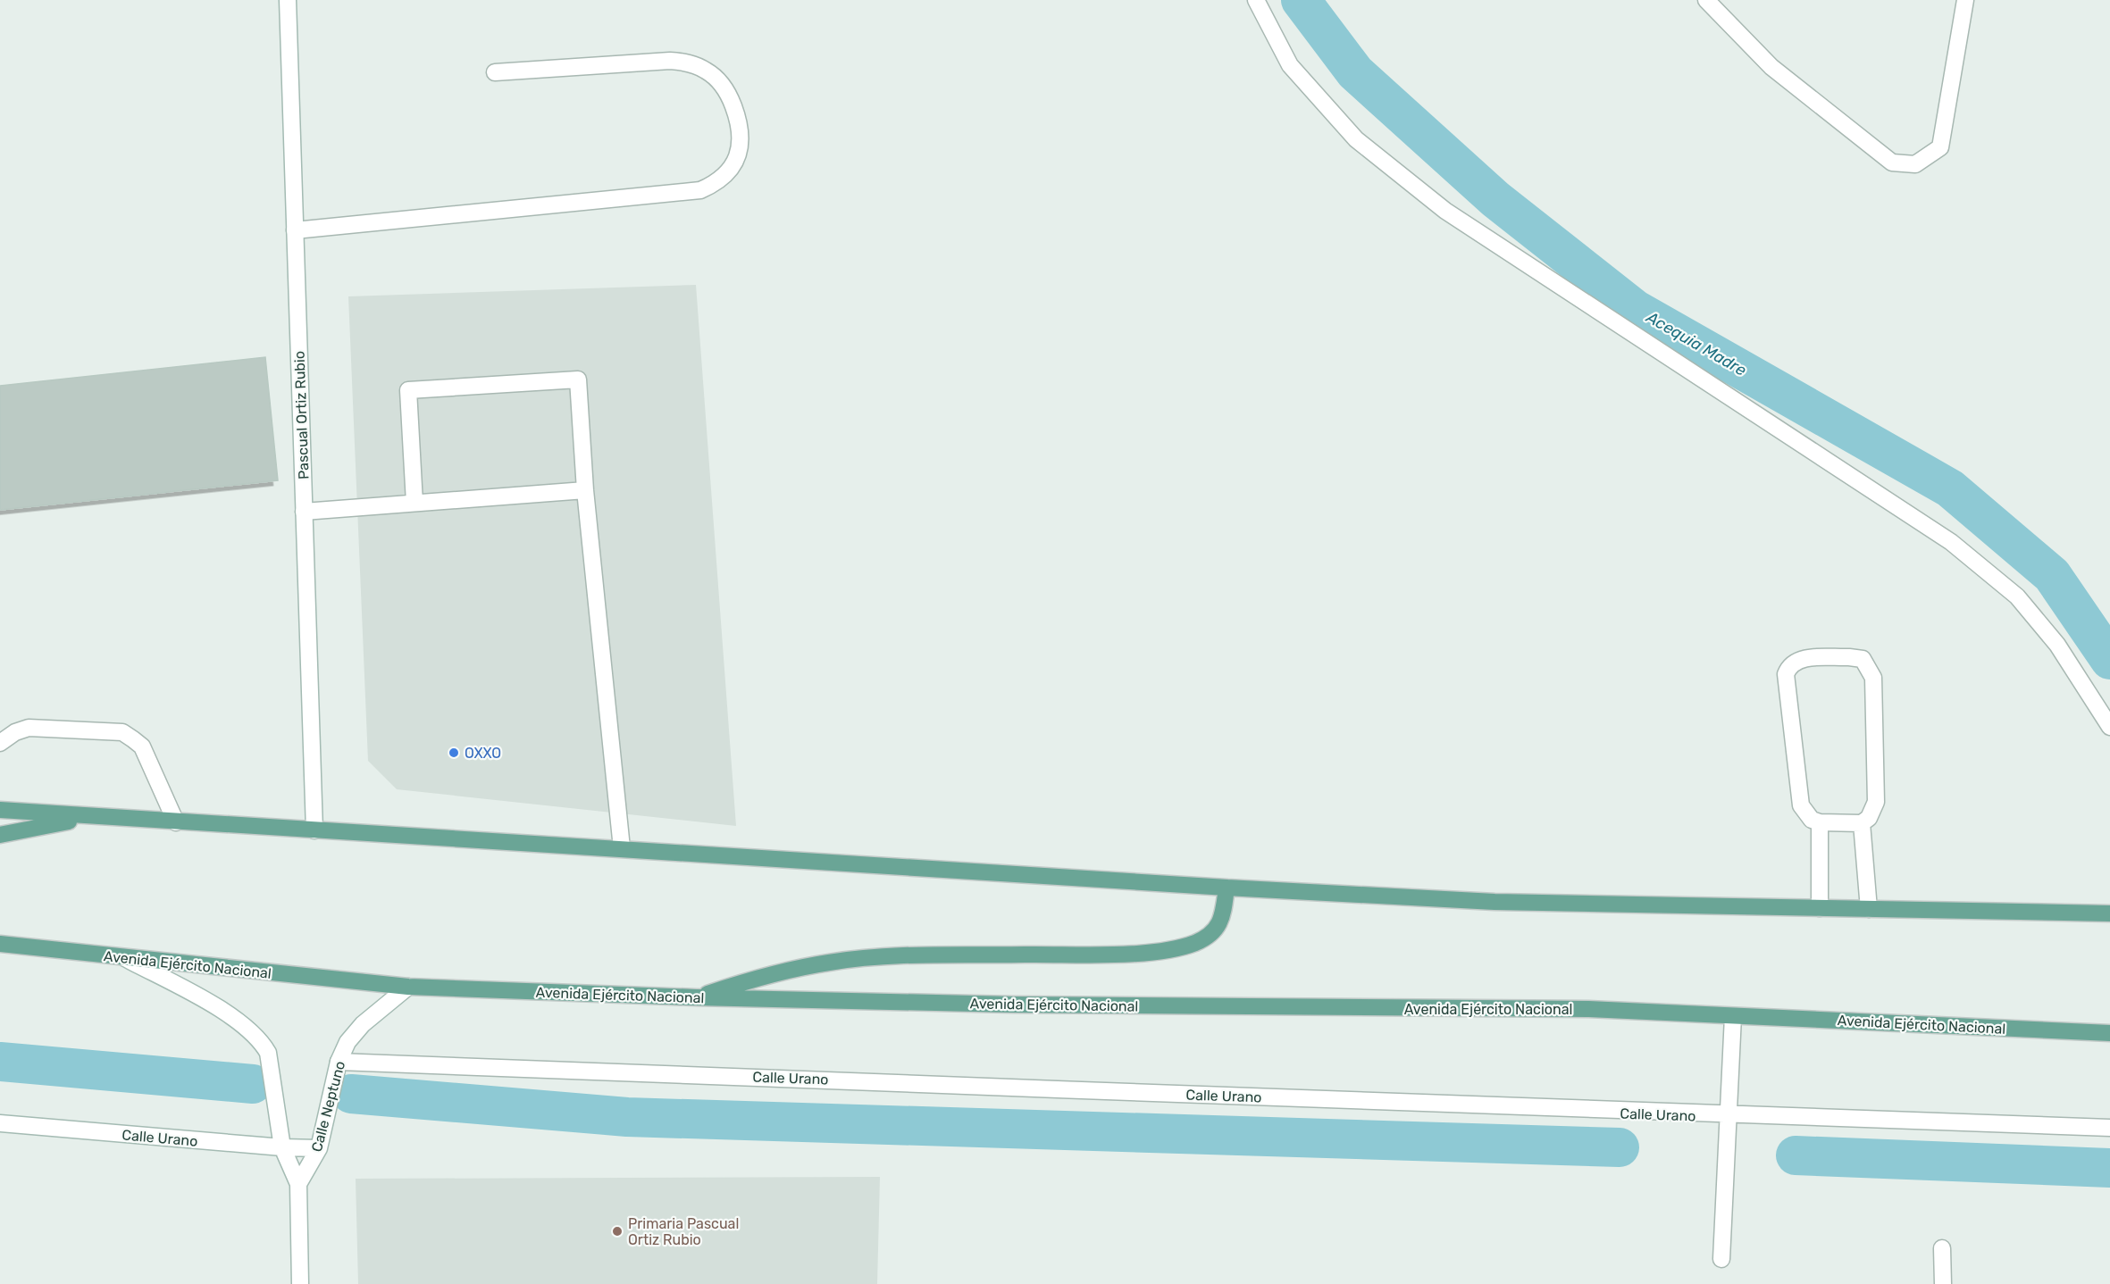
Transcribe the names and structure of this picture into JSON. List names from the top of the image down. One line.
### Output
{"streets":{"main road":["Avenida Ejército Nacional"],"street":["Pascual Ortiz Rubio","Calle Urano","Calle Neptuno"]},"crossings":[["Avenida Ejército Nacional","Calle Neptuno"],["Calle Urano","Calle Neptuno"]],"water":["Acequia Madre"],"places":["OXXO","Primaria Pascual Ortiz Rubio"]}
